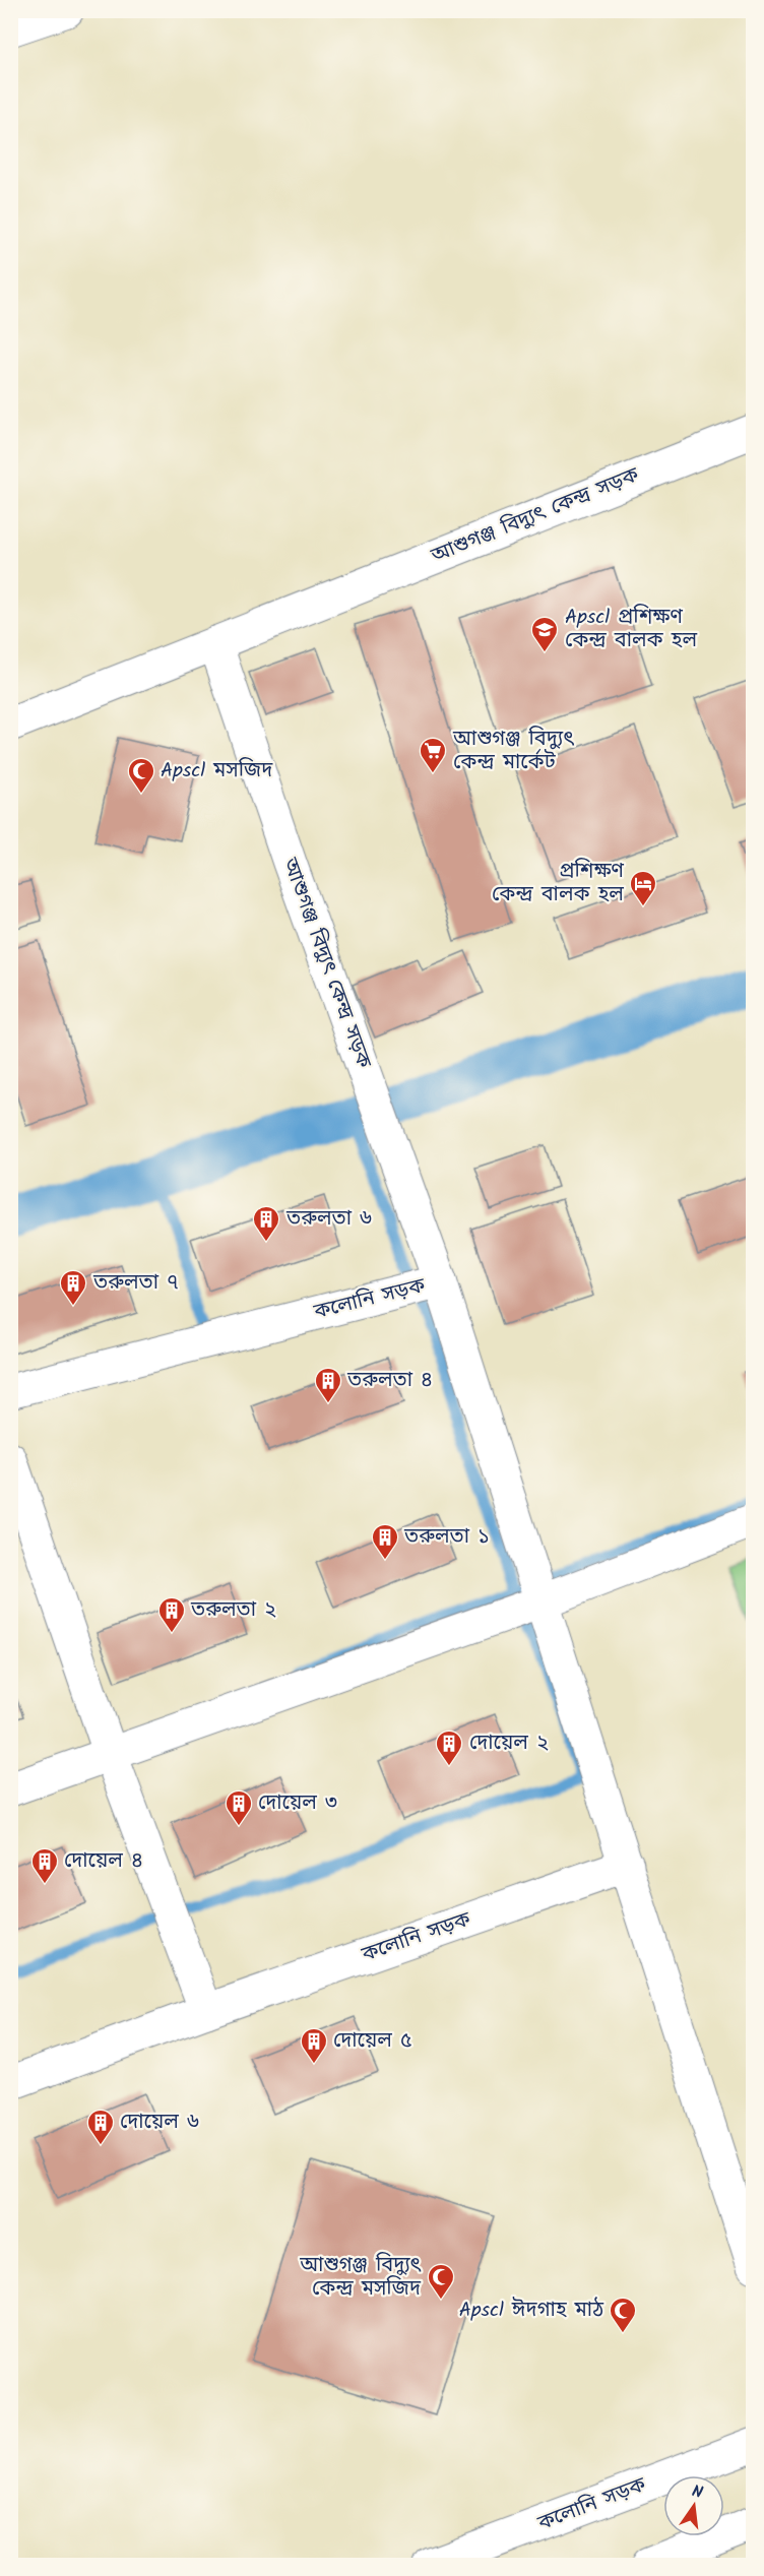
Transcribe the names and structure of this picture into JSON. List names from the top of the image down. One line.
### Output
{"streets":{"street":["আশুগঞ্জ বিদ্যুৎ কেন্দ্র সড়ক","কলোনি সড়ক"]},"crossings":[["আশুগঞ্জ বিদ্যুৎ কেন্দ্র সড়ক","কলোনি সড়ক"]],"places":{"school or university":["Apscl প্রশিক্ষণ কেন্দ্র বালক হল"],"supermarket":["আশুগঞ্জ বিদ্যুৎ কেন্দ্র মার্কেট"],"mosque":["Apscl মসজিদ","আশুগঞ্জ বিদ্যুৎ কেন্দ্র মসজিদ","Apscl ঈদগাহ মাঠ"],"hotel":["প্রশিক্ষণ কেন্দ্র বালক হল"],"building":["তরুলতা ৬","তরুলতা ৭","তরুলতা ৪","তরুলতা ১","তরুলতা ২","দোয়েল ২","দোয়েল ৩","দোয়েল ৪","দোয়েল ৫","দোয়েল ৬"]},"north":"top"}
